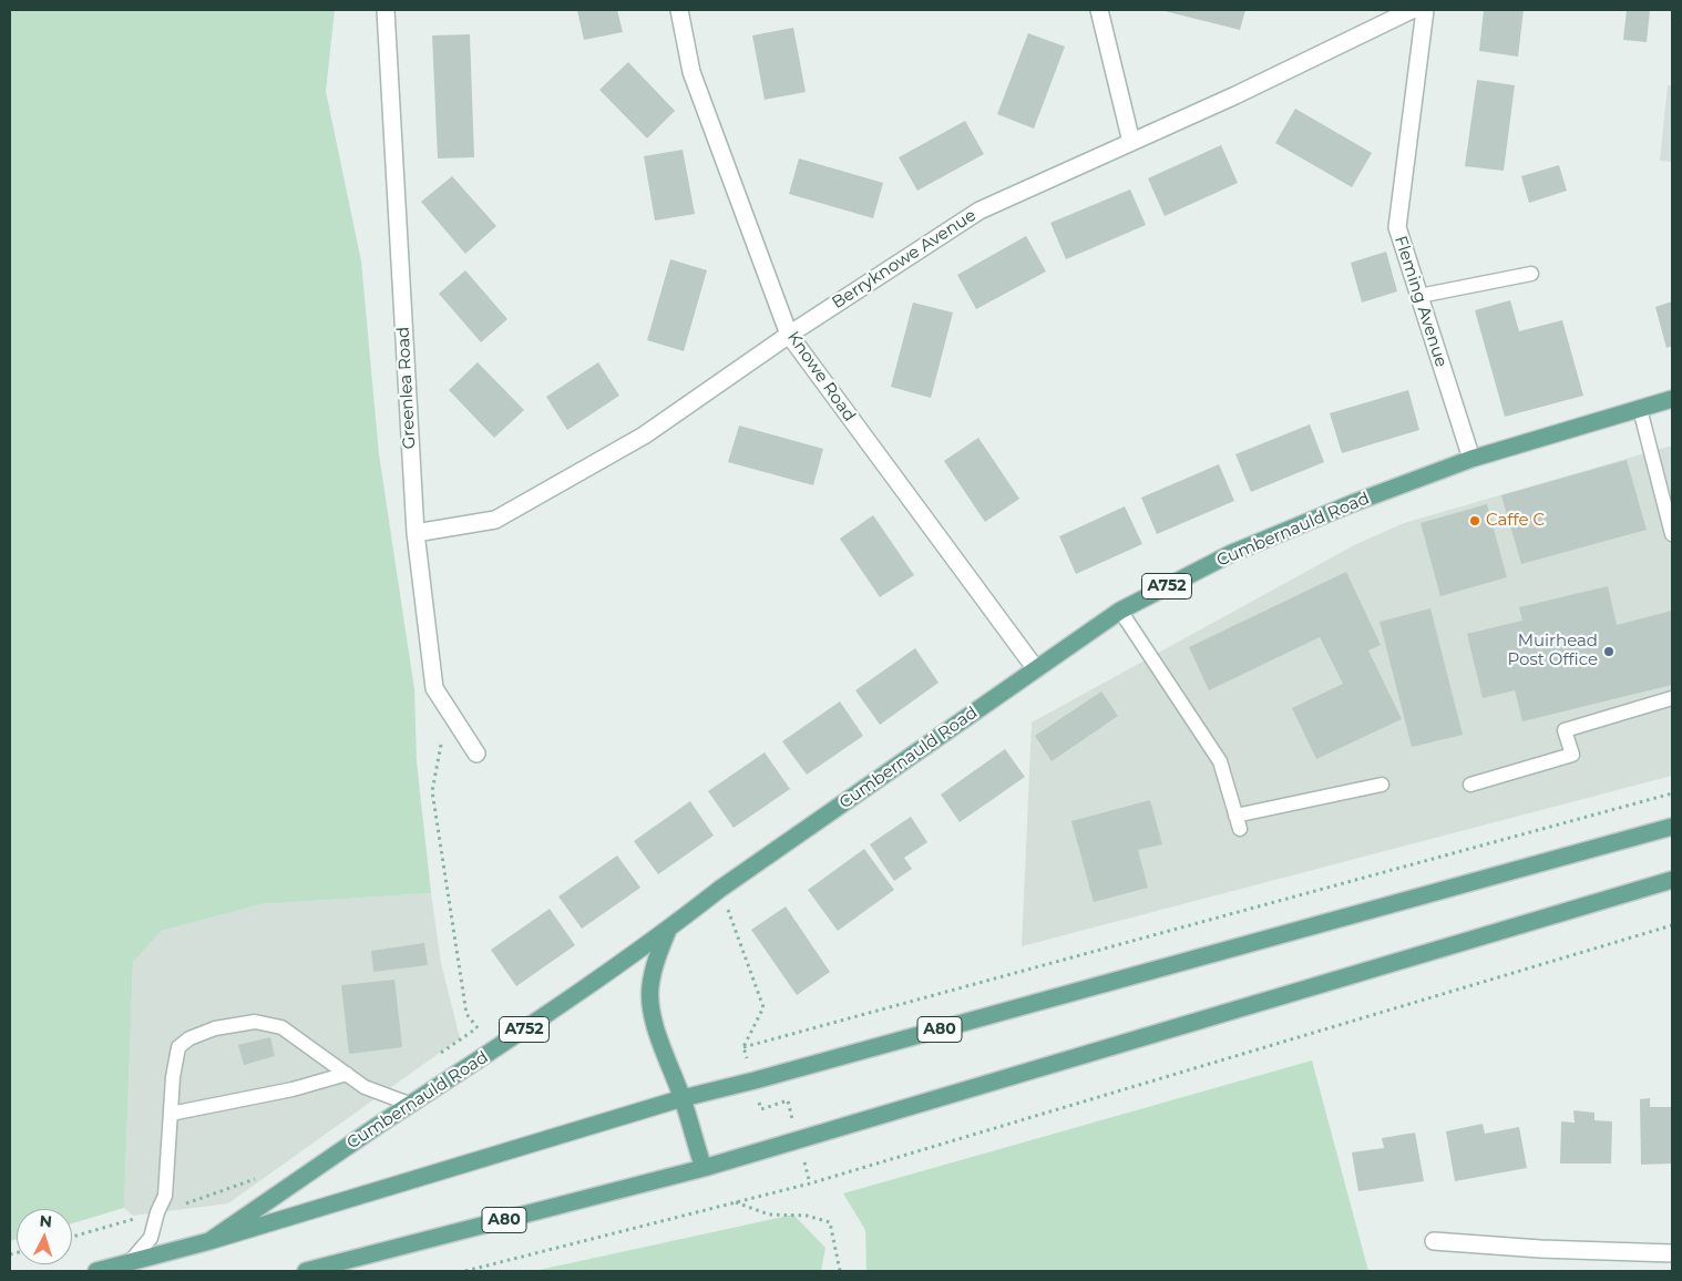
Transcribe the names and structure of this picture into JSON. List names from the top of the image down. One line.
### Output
{"streets":{"main road":["Cumbernauld Road","A752","A80"],"street":["Berryknowe Avenue","Fleming Avenue","Knowe Road","Greenlea Road"]},"crossings":[["Berryknowe Avenue","Knowe Road"],["Berryknowe Avenue","Greenlea Road"],["Fleming Avenue","Cumbernauld Road"],["Knowe Road","Cumbernauld Road"],["Cumbernauld Road","A752"],["Cumbernauld Road","A80"],["A752","A80"]],"places":["Caffe C","Muirhead Post Office"],"north":"top"}
